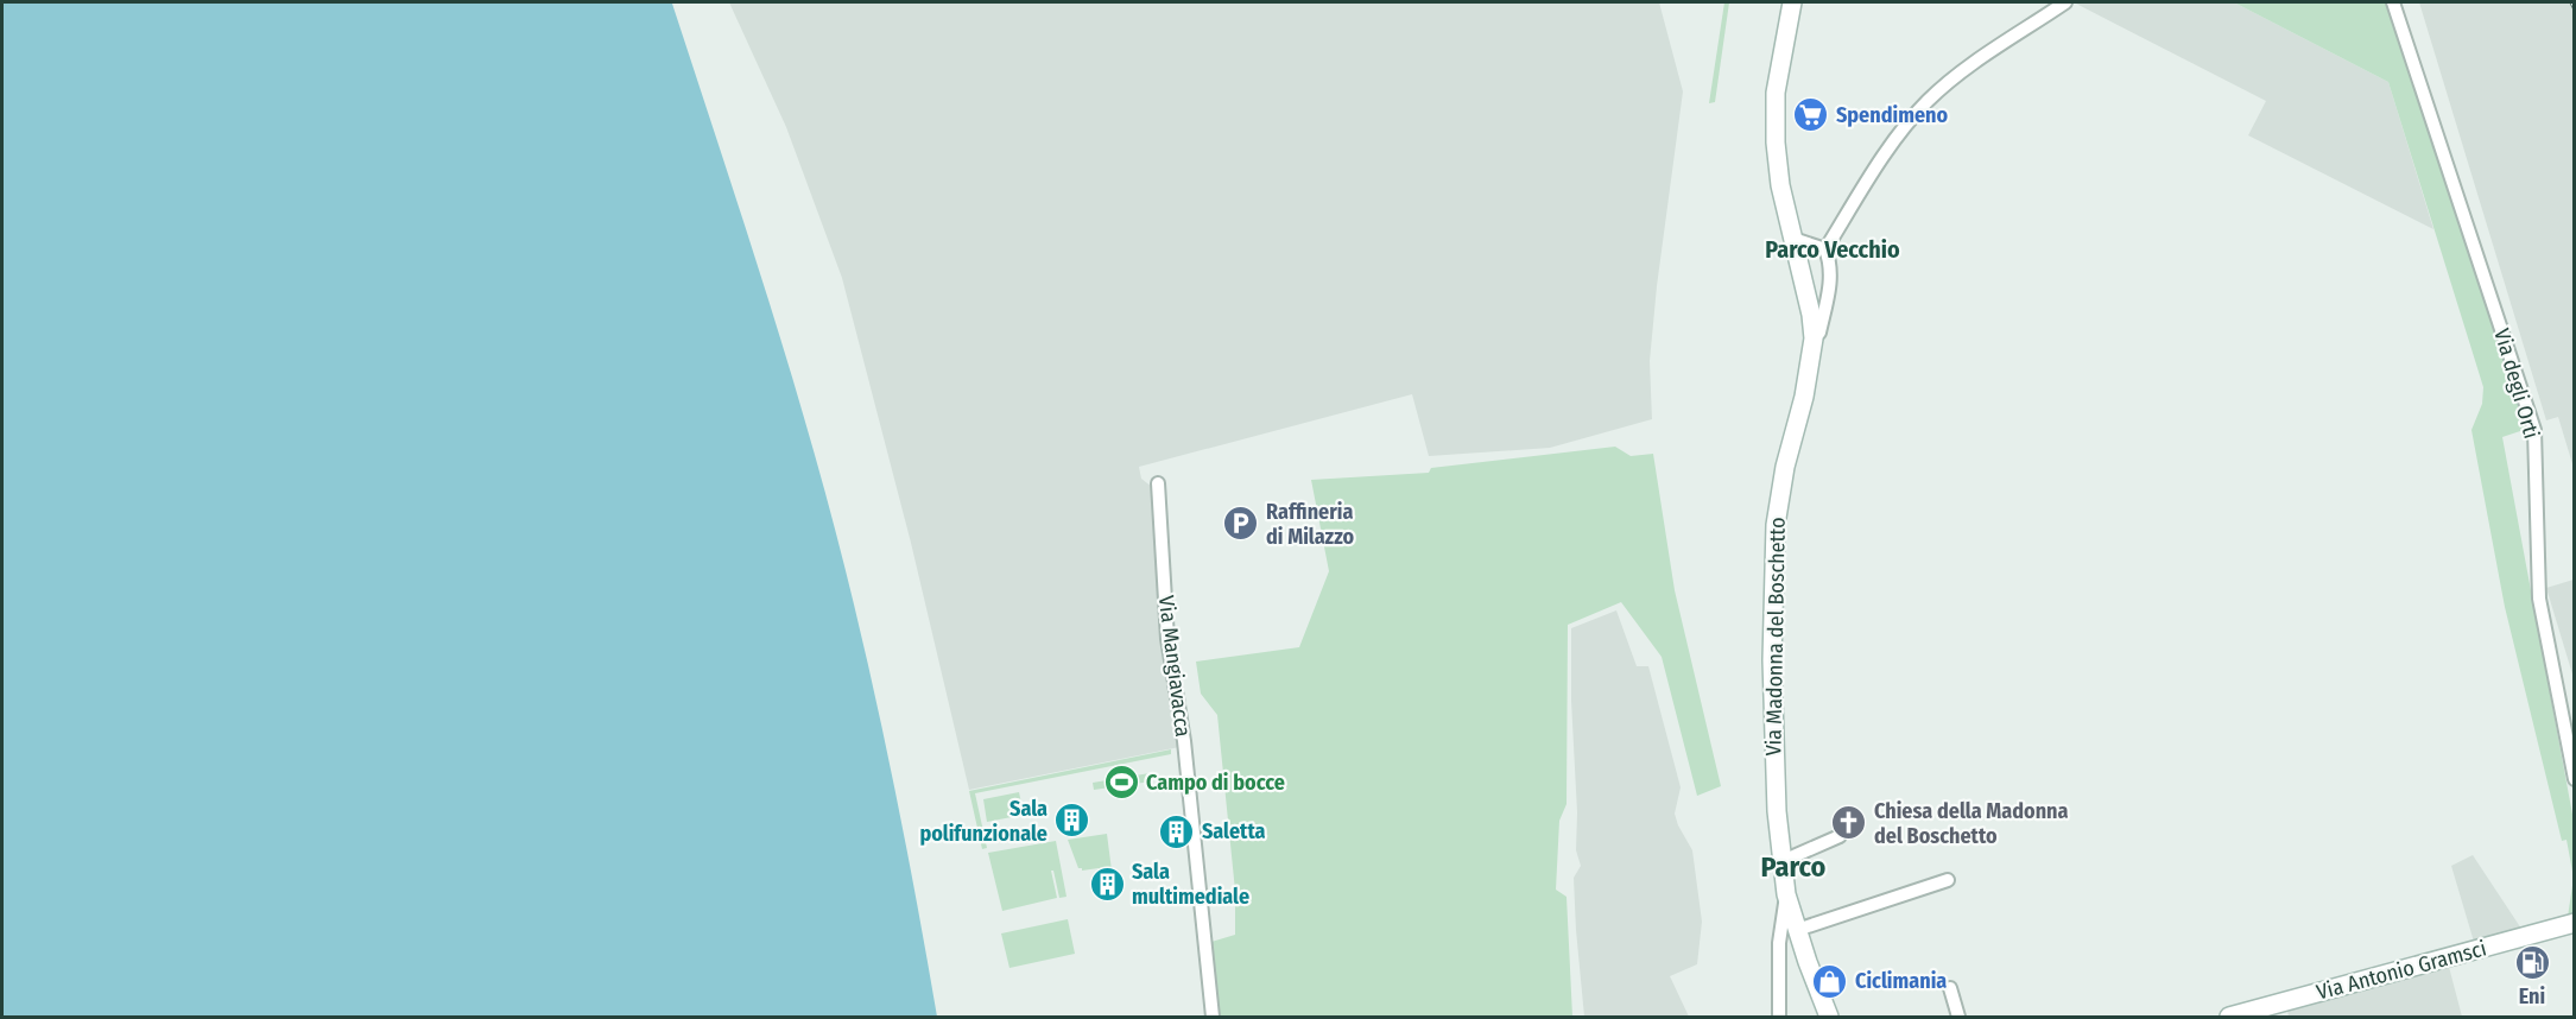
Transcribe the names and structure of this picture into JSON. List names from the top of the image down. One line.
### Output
{"streets":{"main road":["Via Madonna del Boschetto","Via Antonio Gramsci"],"street":["Via degli Orti","Via Mangiavacca"]},"districts":["Parco Vecchio","Parco"],"places":{"supermarket":["Spendimeno"],"parking":["Raffineria di Milazzo"],"sports":["Campo di bocce"],"building":["Sala polifunzionale","Saletta","Sala multimediale"],"church":["Chiesa della Madonna del Boschetto"],"fuel station":["Eni"],"shop":["Ciclimania"]}}
